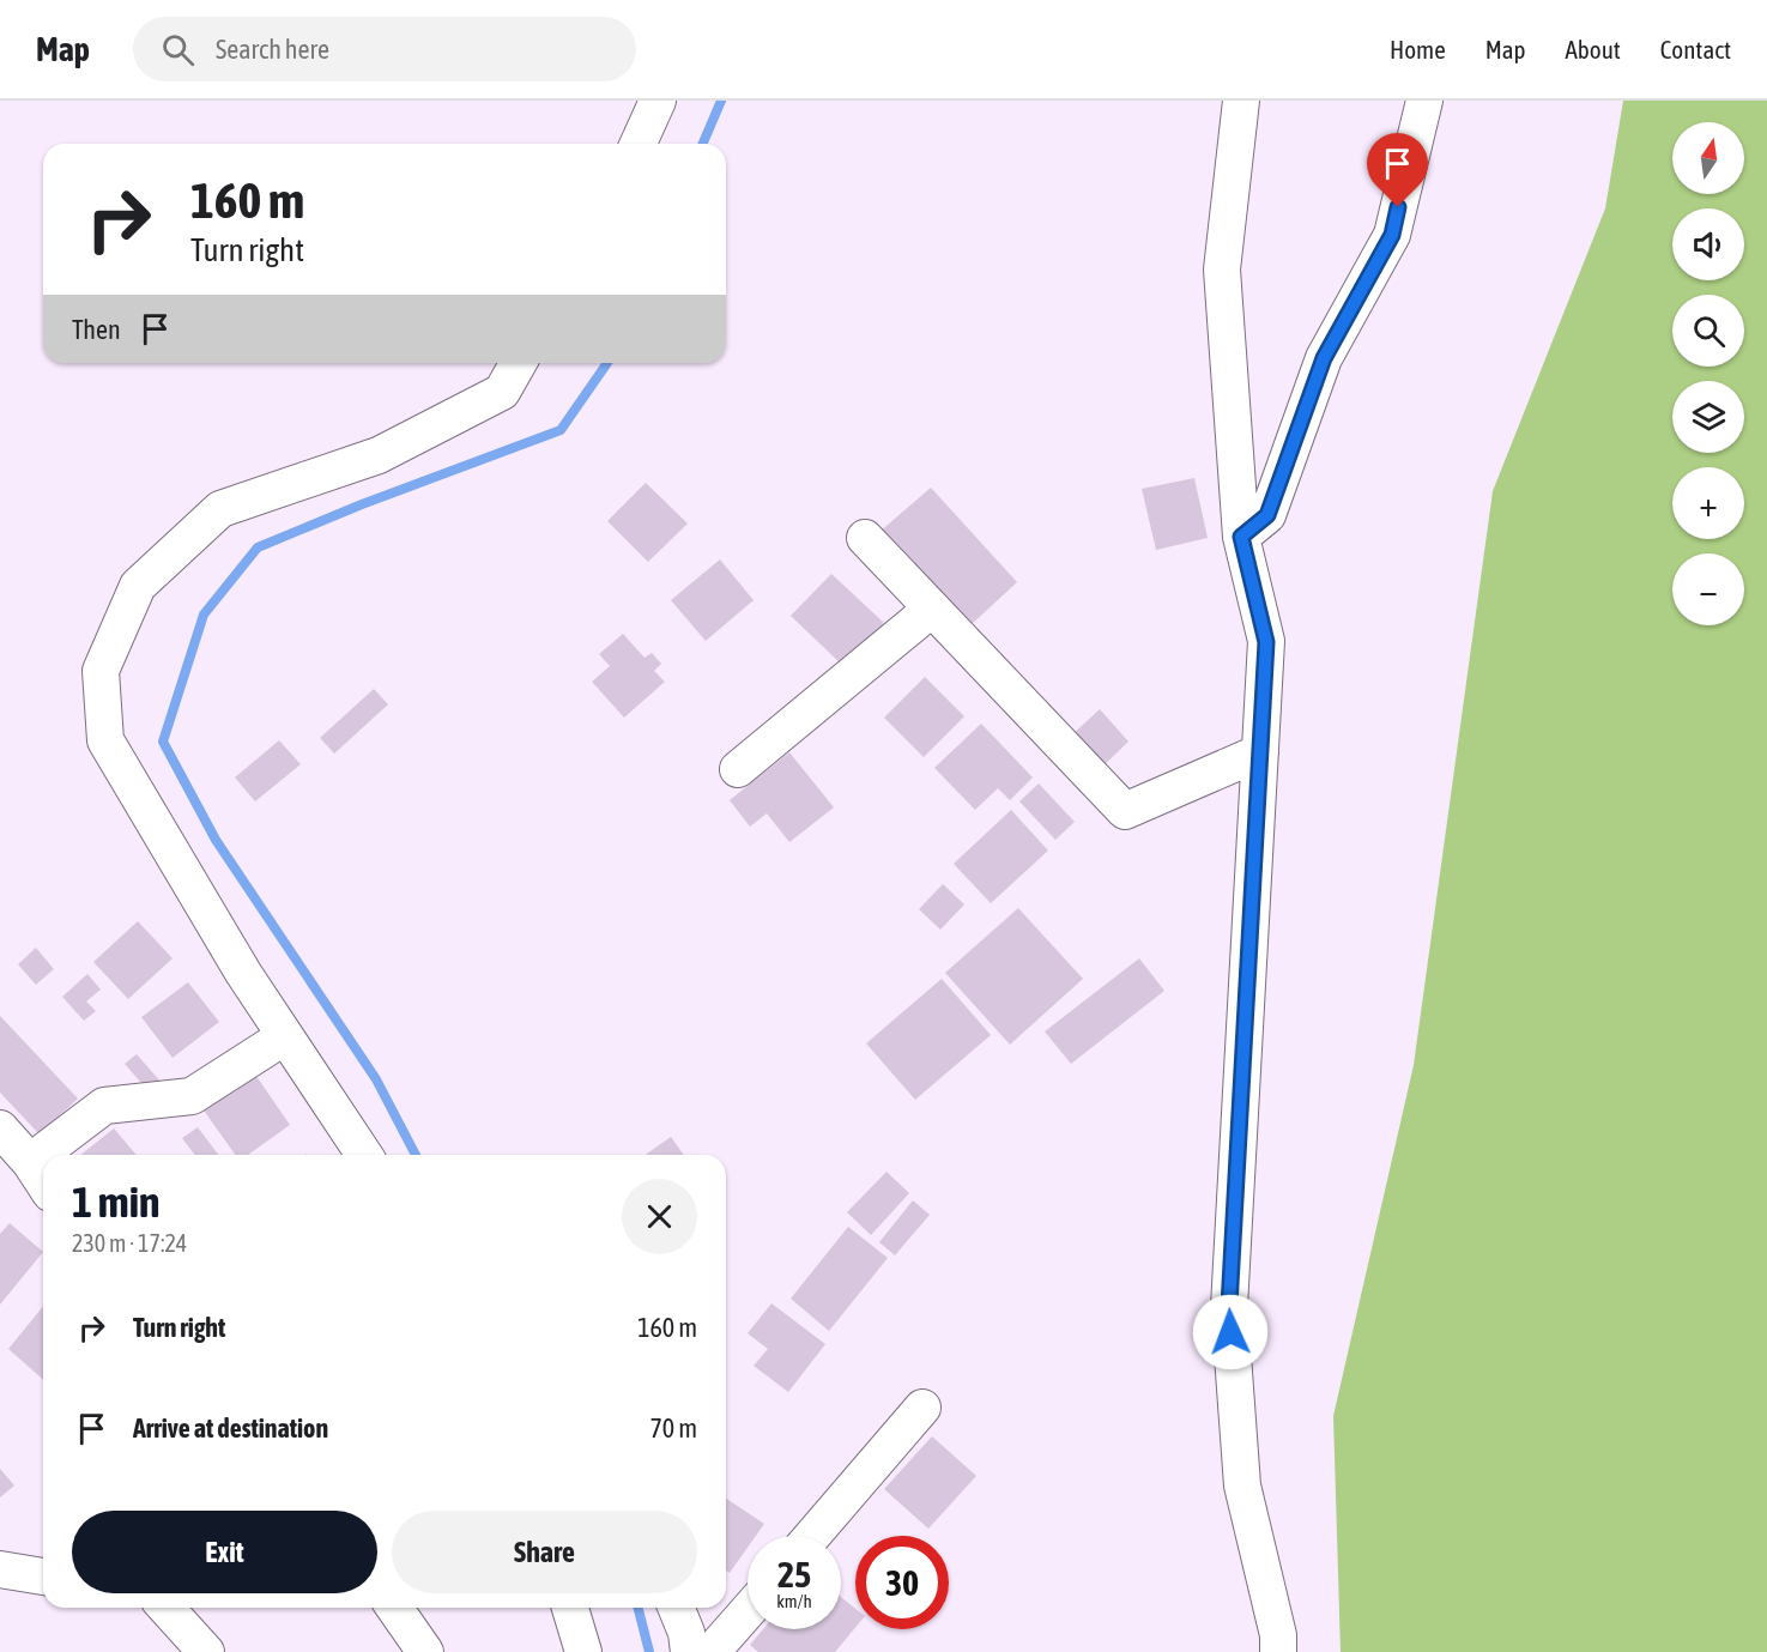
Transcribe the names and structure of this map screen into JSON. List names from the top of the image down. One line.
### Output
{"north":"top","page":{"header":"Map","search":"Search here","nav":["Home","Map","About","Contact"],"map_buttons":["+","−"],"turn":["160 m","Turn right"],"then":"Then","heading":["1 min","230 m · 17:24"],"list":[{"name":"Turn right","value":"160 m"},{"name":"Arrive at destination","value":"70 m"}],"buttons":["Exit","Share"],"speed":"25 km/h","limit":"30"}}
